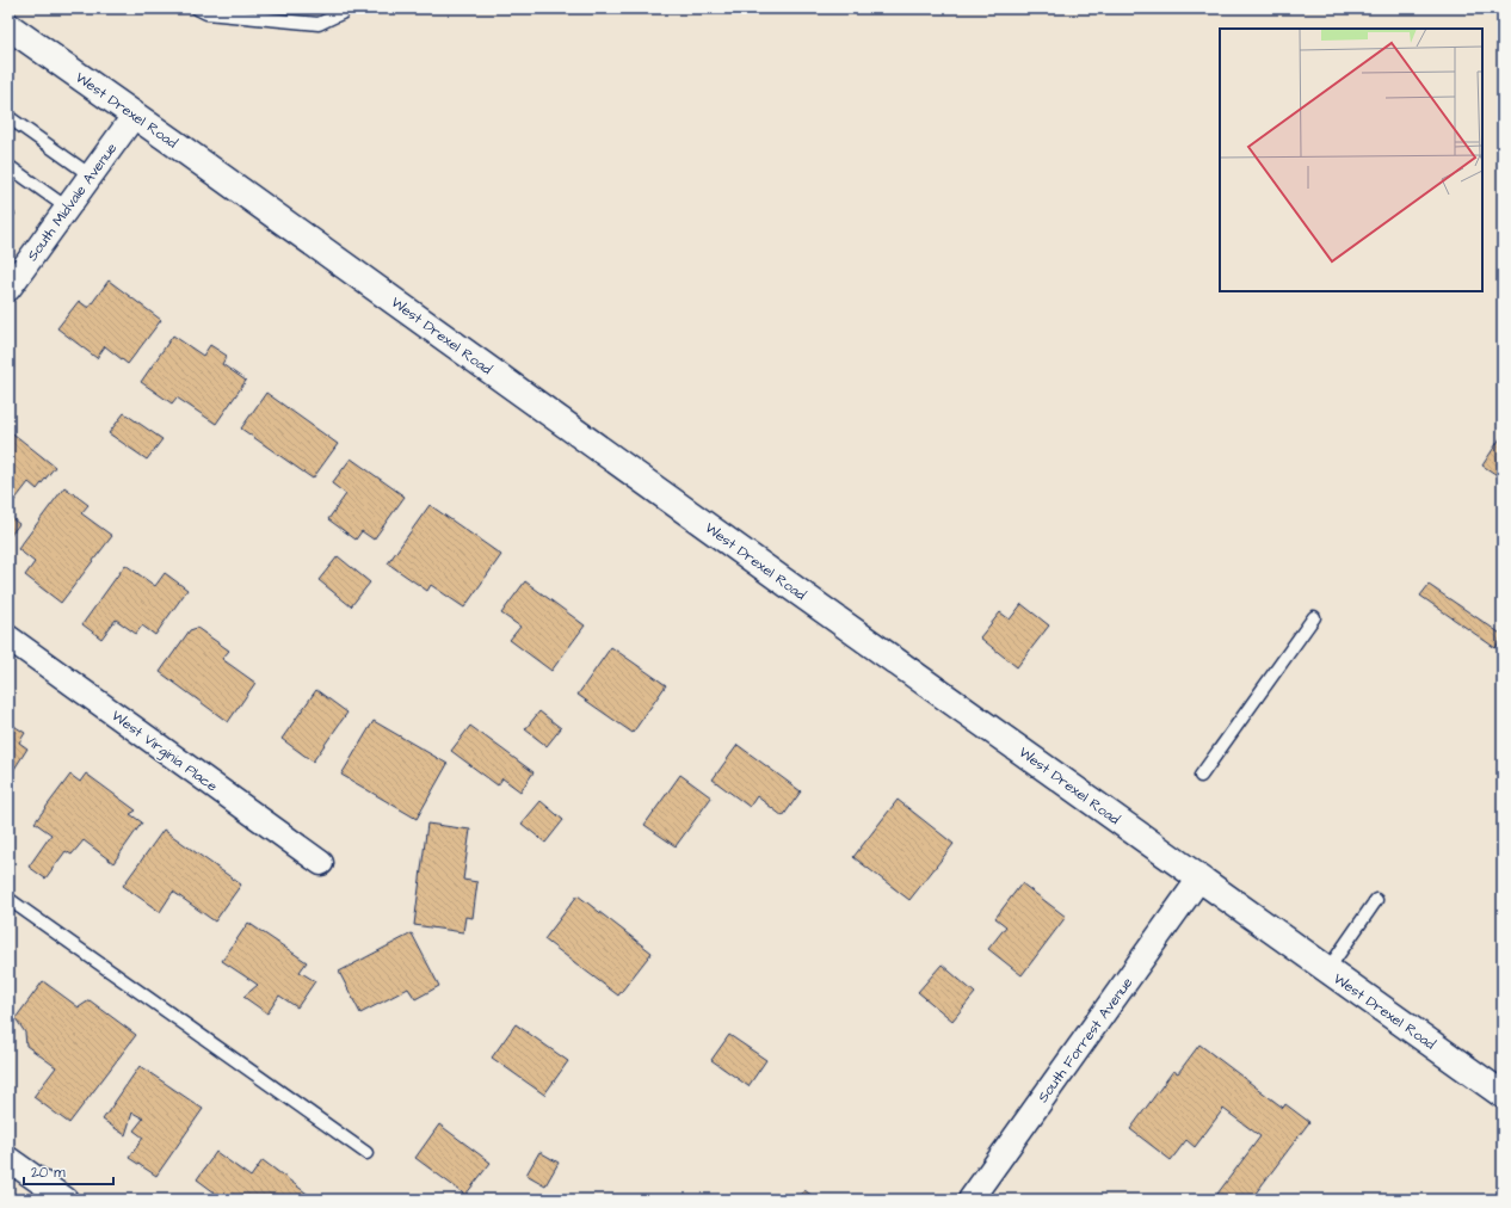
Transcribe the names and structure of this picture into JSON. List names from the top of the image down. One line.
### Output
{"streets":{"street":["West Drexel Road","South Midvale Avenue","West Virginia Place","South Forrest Avenue"]},"crossings":[["West Drexel Road","South Midvale Avenue"],["West Drexel Road","South Forrest Avenue"]],"scale_bar":"20 m"}
